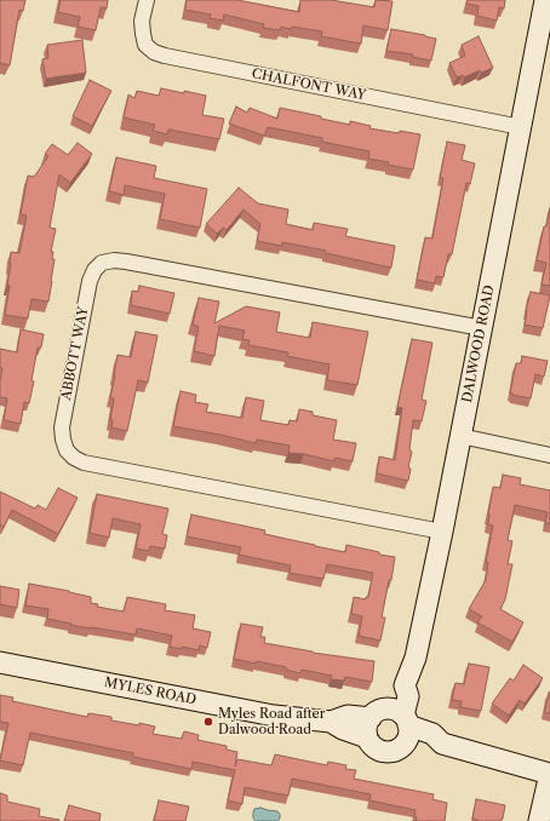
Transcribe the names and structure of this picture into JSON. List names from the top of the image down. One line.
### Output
{"streets":{"street":["CHALFONT WAY","DALWOOD ROAD","ABBOTT WAY","MYLES ROAD"]},"crossings":[["CHALFONT WAY","DALWOOD ROAD"],["DALWOOD ROAD","ABBOTT WAY"],["DALWOOD ROAD","MYLES ROAD"]],"places":["Myles Road after Dalwood Road"]}
